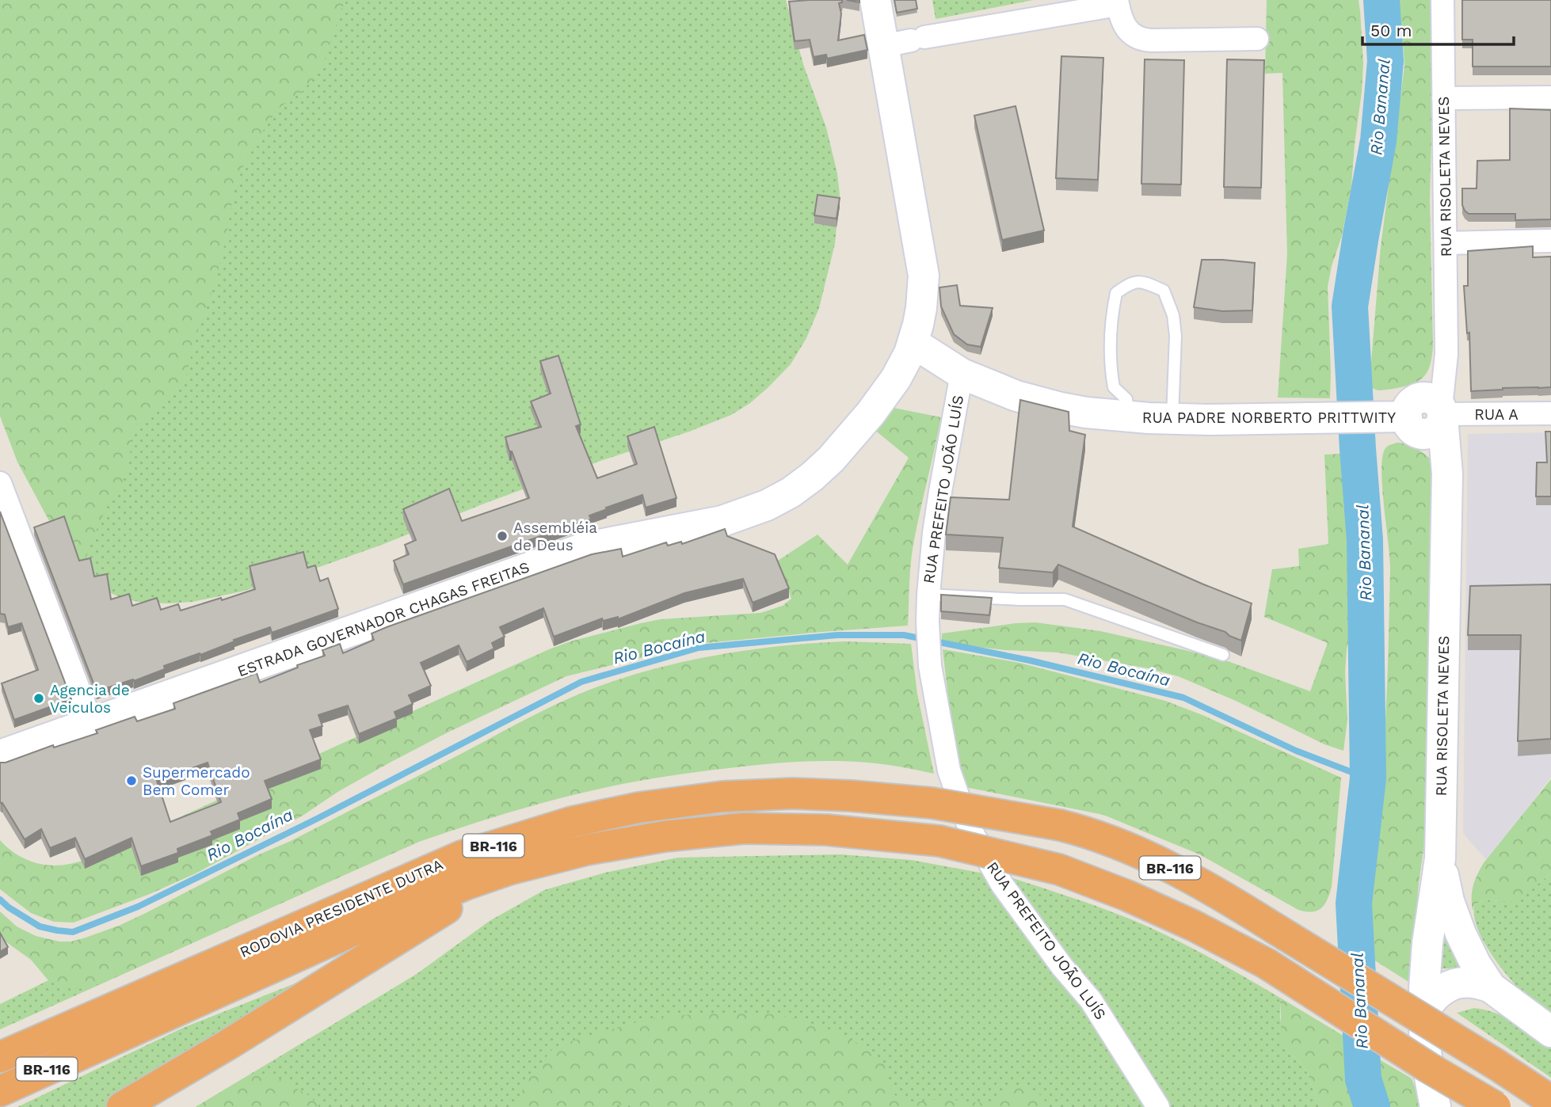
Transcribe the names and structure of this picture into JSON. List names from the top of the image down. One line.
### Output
{"streets":{"highway":["BR-116","RODOVIA PRESIDENTE DUTRA"],"main road":["RUA RISOLETA NEVES","RUA PADRE NORBERTO PRITTWITY","ESTRADA GOVERNADOR CHAGAS FREITAS"],"street":["RUA A","RUA PREFEITO JOÃO LUÍS"]},"crossings":[["RUA RISOLETA NEVES","RUA A"],["RUA RISOLETA NEVES","RUA PADRE NORBERTO PRITTWITY"],["RUA A","RUA PADRE NORBERTO PRITTWITY"],["RUA PADRE NORBERTO PRITTWITY","RUA PREFEITO JOÃO LUÍS"],["RUA PADRE NORBERTO PRITTWITY","ESTRADA GOVERNADOR CHAGAS FREITAS"]],"water":["Rio Bananal","Rio Bocaína"],"places":["Assembléia de Deus","Agencia de Veiculos","Supermercado Bem Comer"],"scale_bar":"50 m"}
